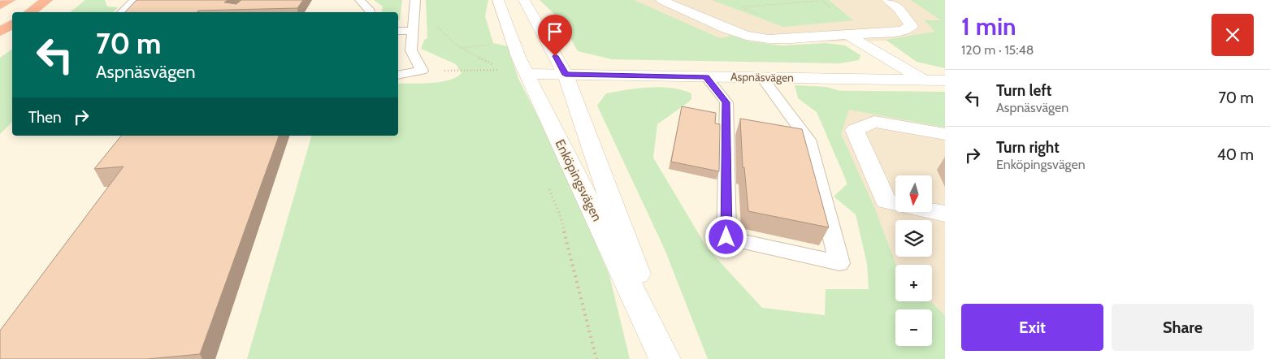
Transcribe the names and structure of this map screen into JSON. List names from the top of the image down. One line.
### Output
{"streets":{"street":["Aspnäsvägen","Enköpingsvägen"]},"crossings":[["Aspnäsvägen","Enköpingsvägen"]],"north":"bottom","page":{"heading":["1 min","120 m · 15:48"],"turn":["70 m","Aspnäsvägen"],"list":[{"name":"Turn left","note":"Aspnäsvägen","value":"70 m"},{"name":"Turn right","note":"Enköpingsvägen","value":"40 m"}],"then":"Then","map_buttons":["+","−"],"buttons":["Exit","Share"]}}
